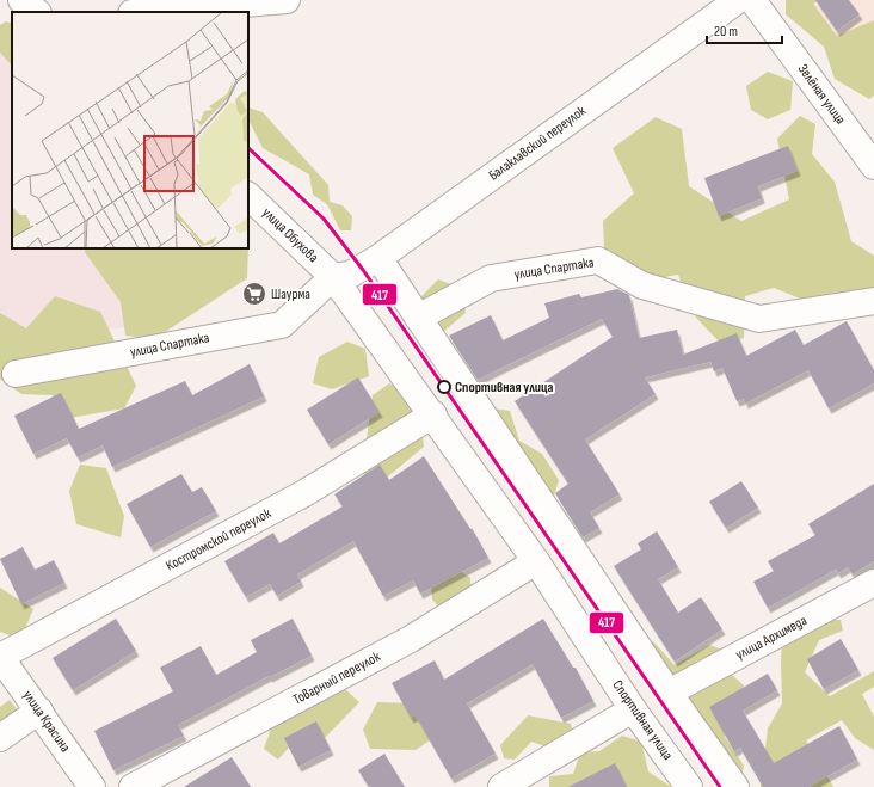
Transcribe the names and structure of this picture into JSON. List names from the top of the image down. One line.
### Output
{"streets":{"street":["Зелёная улица","Балаклавский переулок","улица Обухова","улица Спартака","Костромской переулок","улица Архимеда","Товарный переулок","Спортивная улица","улица Красина"]},"crossings":[["Балаклавский переулок","улица Обухова"],["Балаклавский переулок","улица Спартака"],["Балаклавский переулок","Спортивная улица"],["улица Обухова","улица Спартака"],["улица Обухова","Спортивная улица"],["улица Спартака","Спортивная улица"],["Костромской переулок","Спортивная улица"],["Костромской переулок","улица Красина"],["Товарный переулок","Спортивная улица"]],"places":{"supermarket":["Шаурма"],"other":["Спортивная улица"]},"lines":["transit line 417"],"scale_bar":"20 m"}
